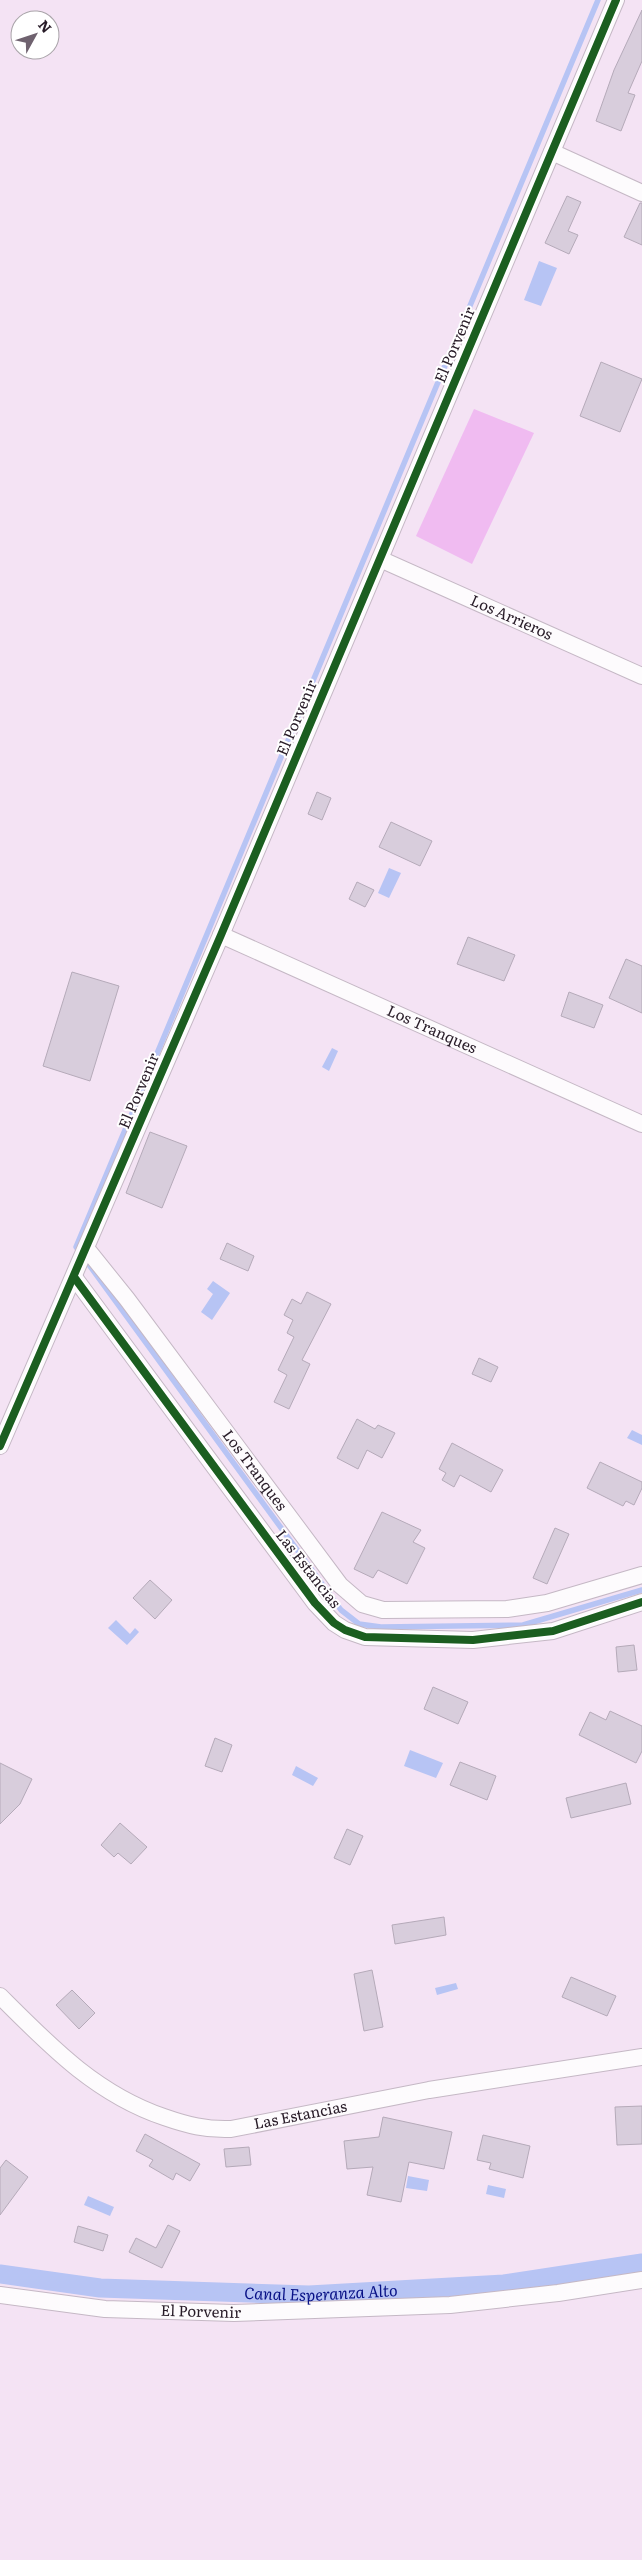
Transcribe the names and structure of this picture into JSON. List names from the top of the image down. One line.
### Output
{"streets":{"street":["El Porvenir","Los Arrieros","Los Tranques","Las Estancias"]},"crossings":[["El Porvenir","Los Arrieros"],["El Porvenir","Los Tranques"],["El Porvenir","Las Estancias"]],"water":["Canal Esperanza Alto"],"north":"top right"}
